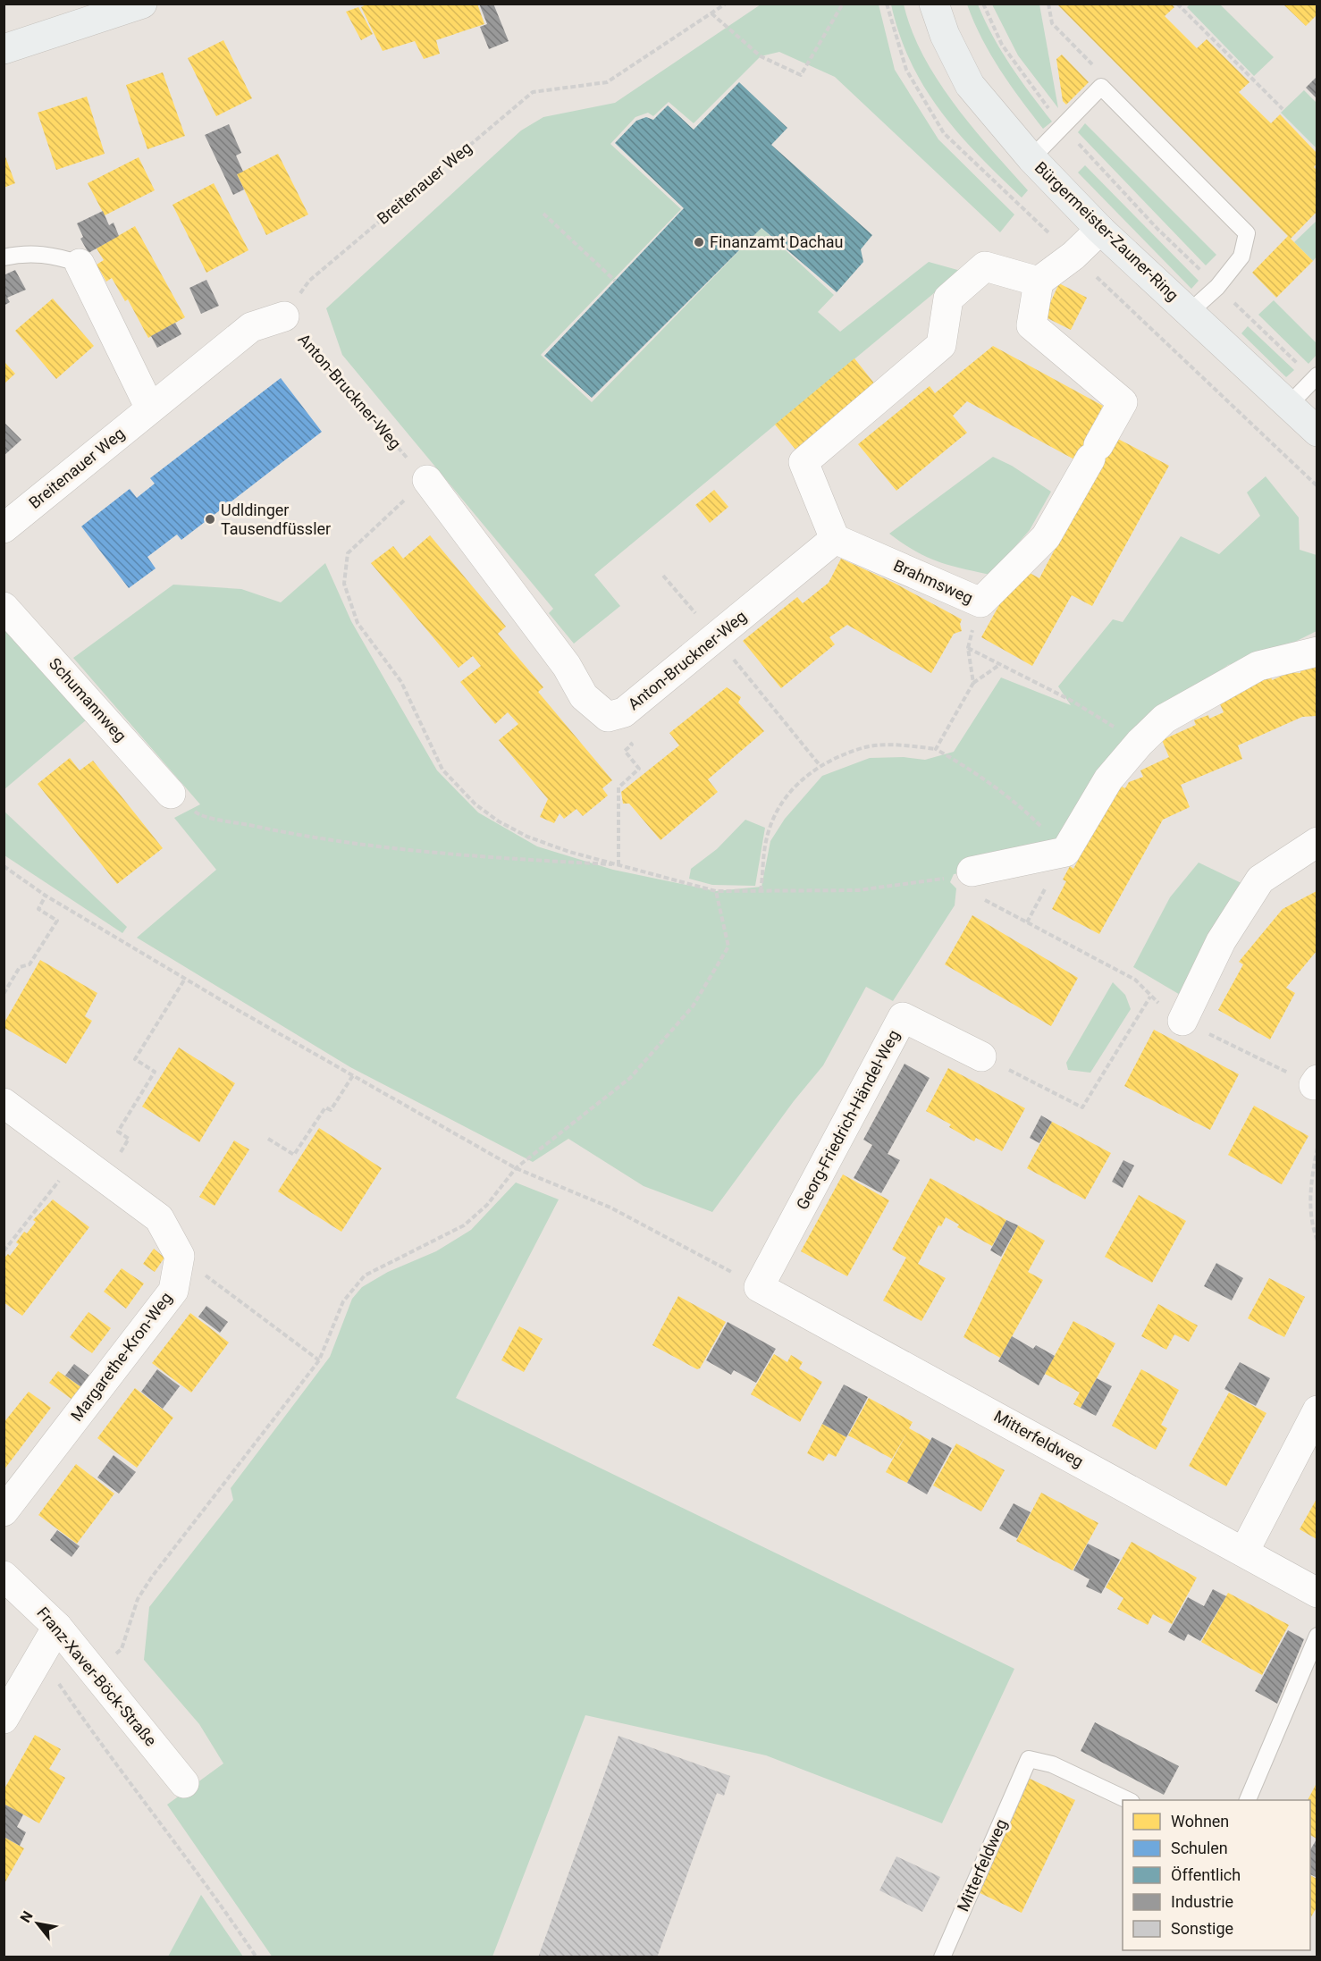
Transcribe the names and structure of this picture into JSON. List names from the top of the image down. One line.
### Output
{"streets":{"main road":["Bürgermeister-Zauner-Ring"],"street":["Breitenauer Weg","Anton-Bruckner-Weg","Brahmsweg","Schumannweg","Georg-Friedrich-Händel-Weg","Margarethe-Kron-Weg","Mitterfeldweg","Franz-Xaver-Böck-Straße"]},"crossings":[["Breitenauer Weg","Anton-Bruckner-Weg"],["Anton-Bruckner-Weg","Brahmsweg"],["Georg-Friedrich-Händel-Weg","Mitterfeldweg"]],"places":["Finanzamt Dachau","Udldinger Tausendfüssler"],"legend":["Wohnen","Schulen","Öffentlich","Industrie","Sonstige"],"north":"top left"}
